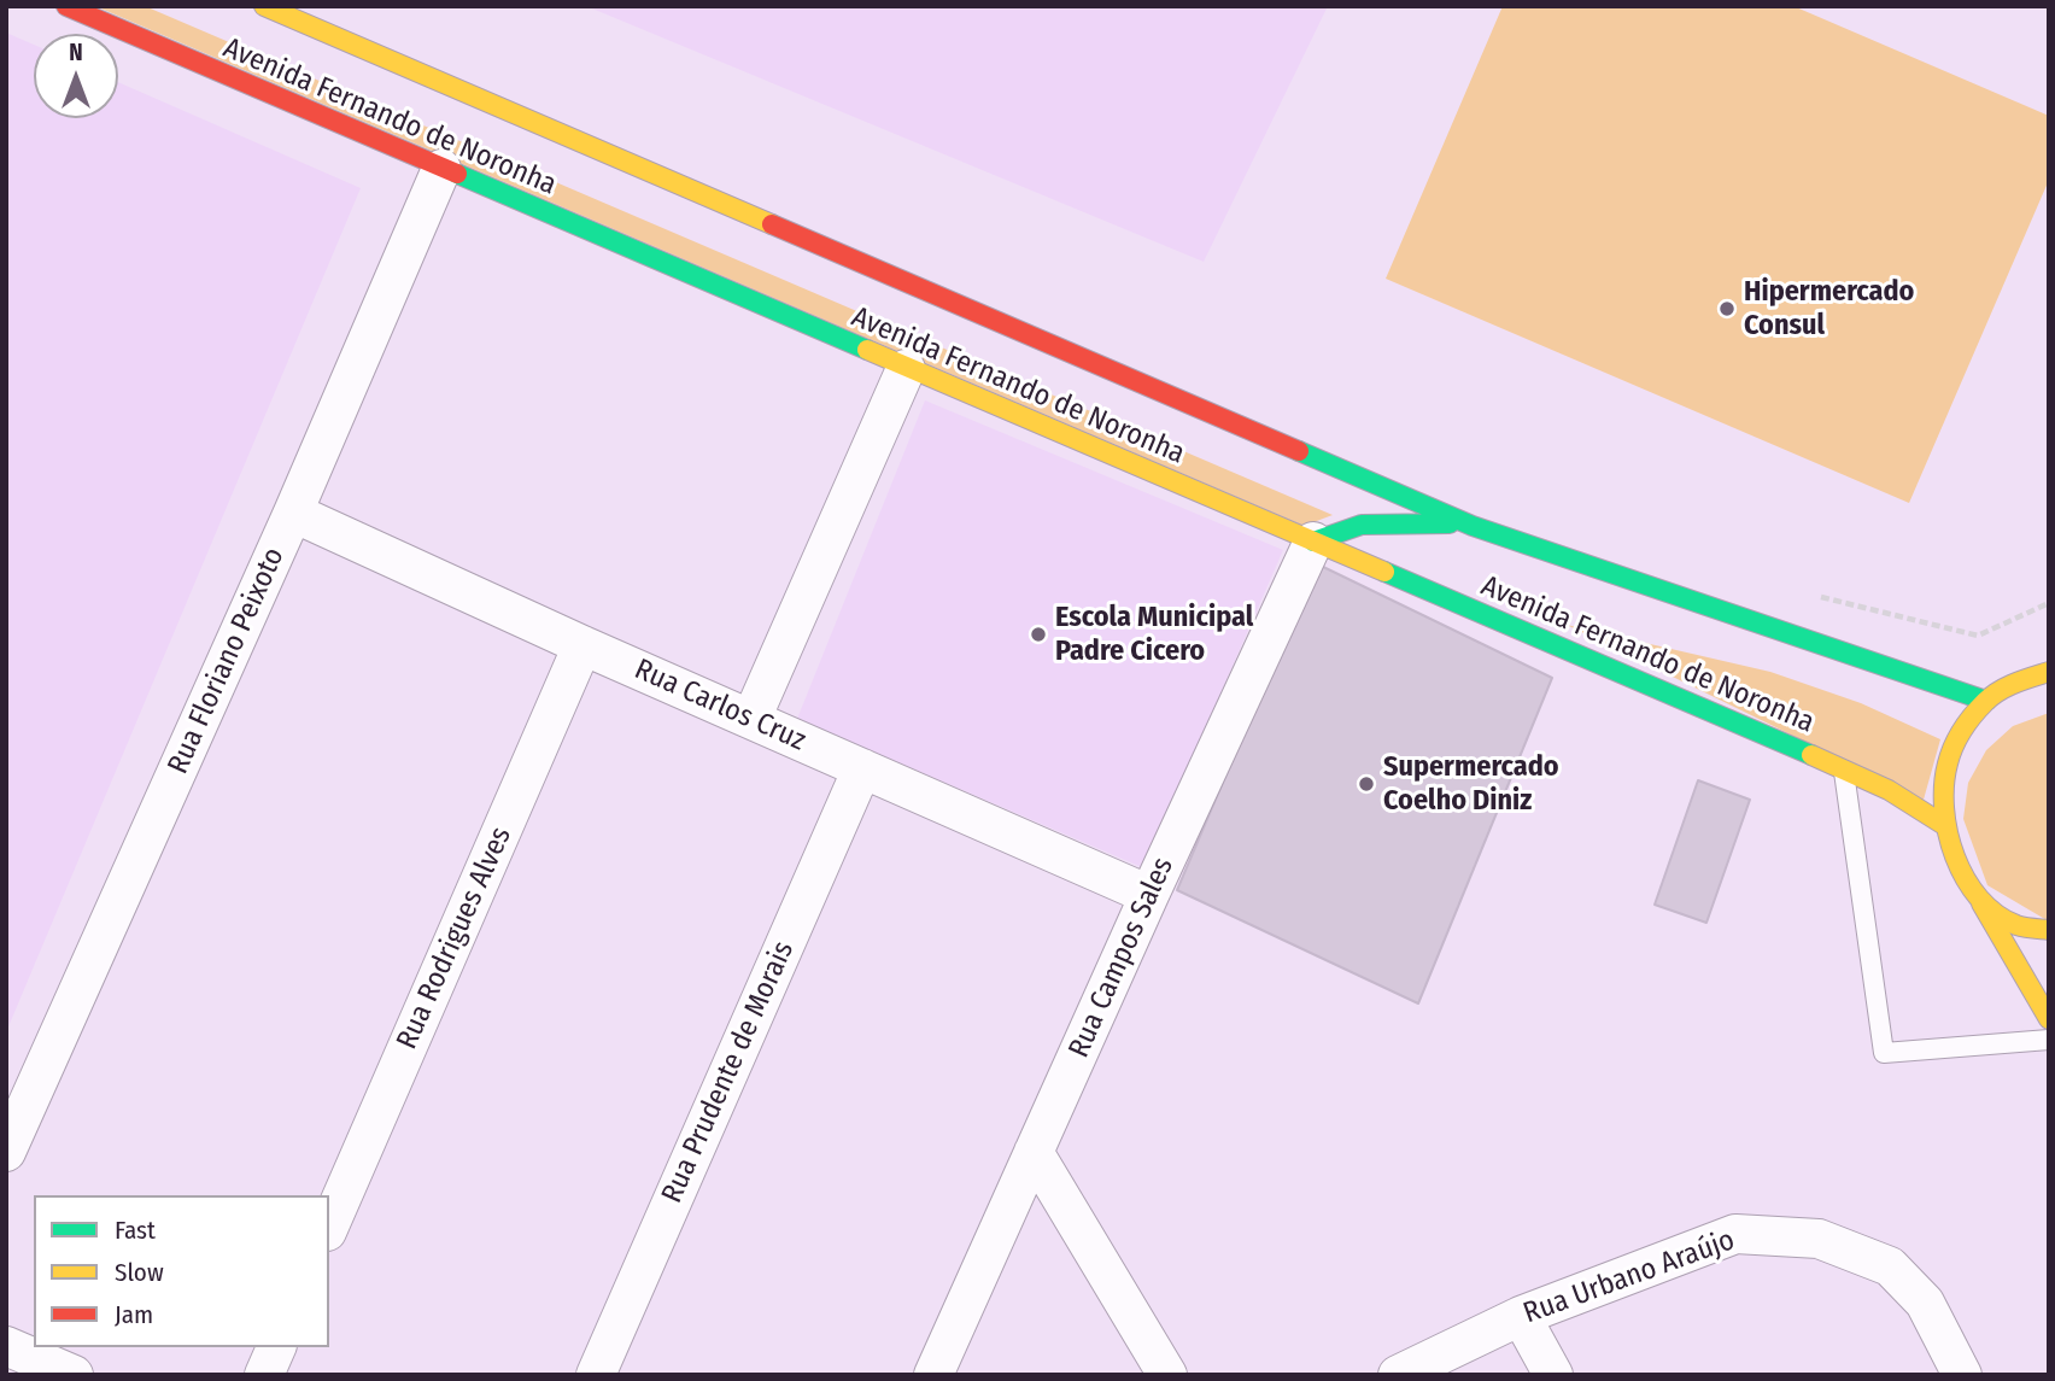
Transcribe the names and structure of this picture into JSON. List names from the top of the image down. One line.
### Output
{"streets":{"main road":["Avenida Fernando de Noronha"],"street":["Rua Floriano Peixoto","Rua Carlos Cruz","Rua Rodrigues Alves","Rua Campos Sales","Rua Prudente de Morais","Rua Urbano Araújo"]},"crossings":[["Avenida Fernando de Noronha","Rua Floriano Peixoto"],["Avenida Fernando de Noronha","Rua Campos Sales"],["Rua Floriano Peixoto","Rua Carlos Cruz"],["Rua Carlos Cruz","Rua Rodrigues Alves"],["Rua Carlos Cruz","Rua Campos Sales"],["Rua Carlos Cruz","Rua Prudente de Morais"]],"places":["Hipermercado Consul","Escola Municipal Padre Cicero","Supermercado Coelho Diniz"],"legend":["Fast","Slow","Jam"],"north":"top"}
